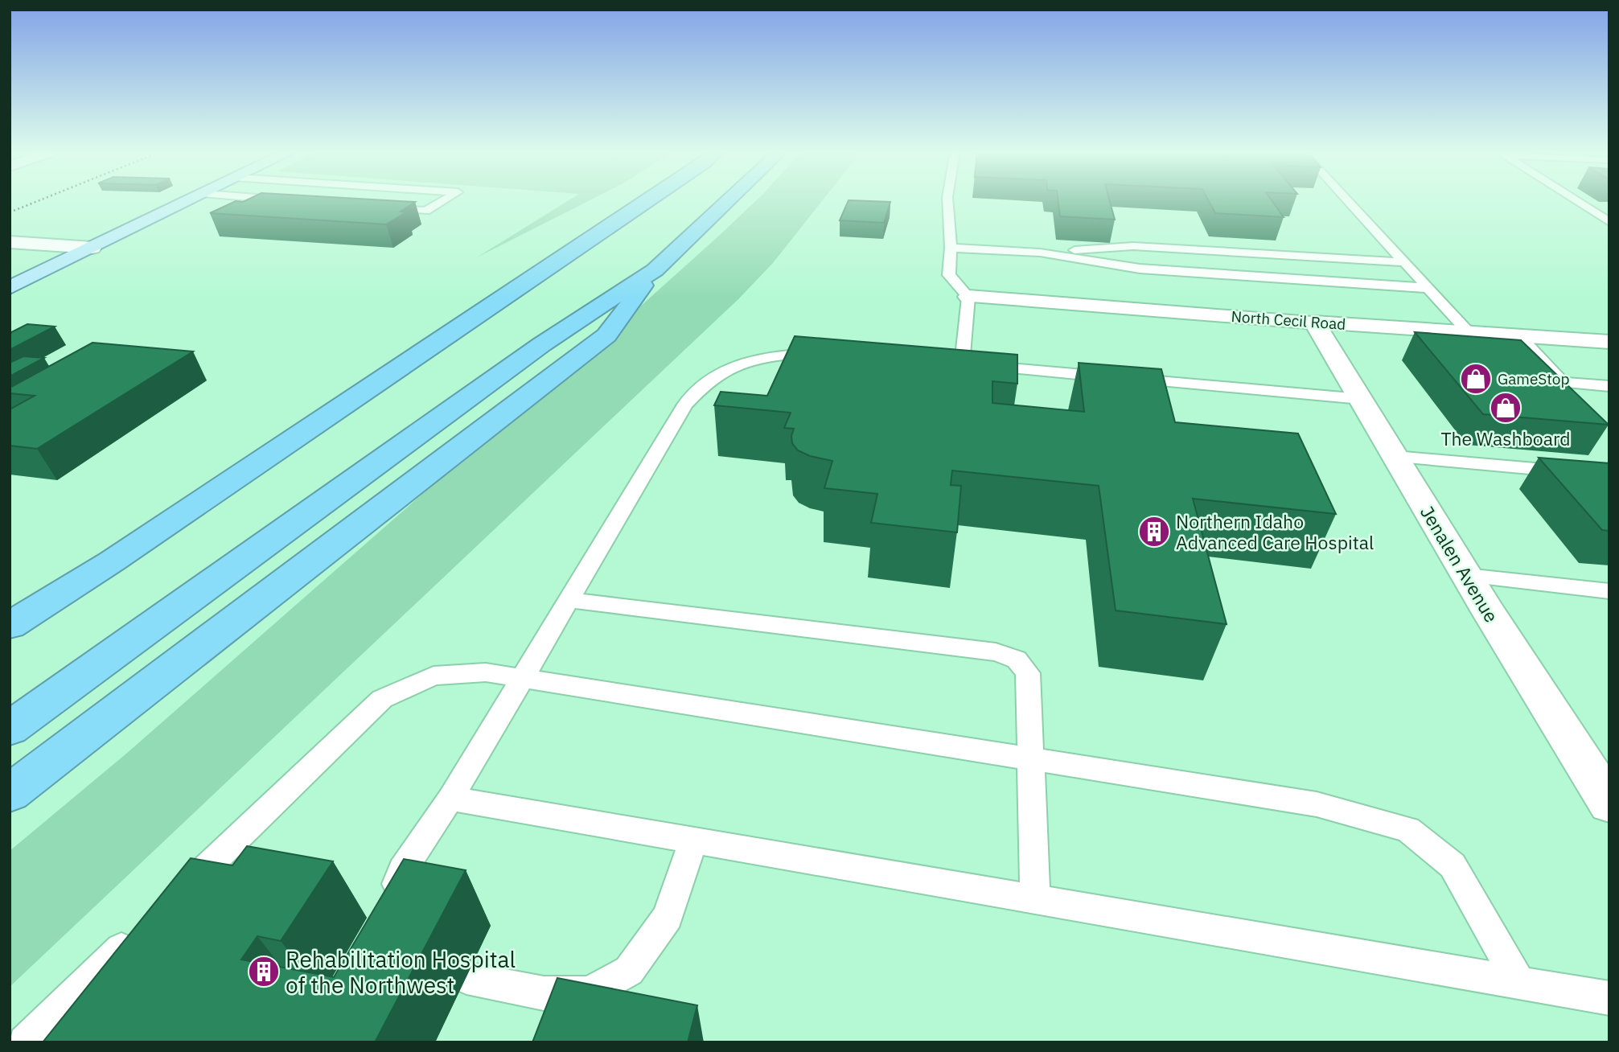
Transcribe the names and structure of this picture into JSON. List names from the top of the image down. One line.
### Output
{"streets":{"street":["North Cecil Road","Jenalen Avenue"]},"crossings":[["North Cecil Road","Jenalen Avenue"]],"places":{"shop":["GameStop","The Washboard"],"building":["Northern Idaho Advanced Care Hospital","Rehabilitation Hospital of the Northwest"]}}
